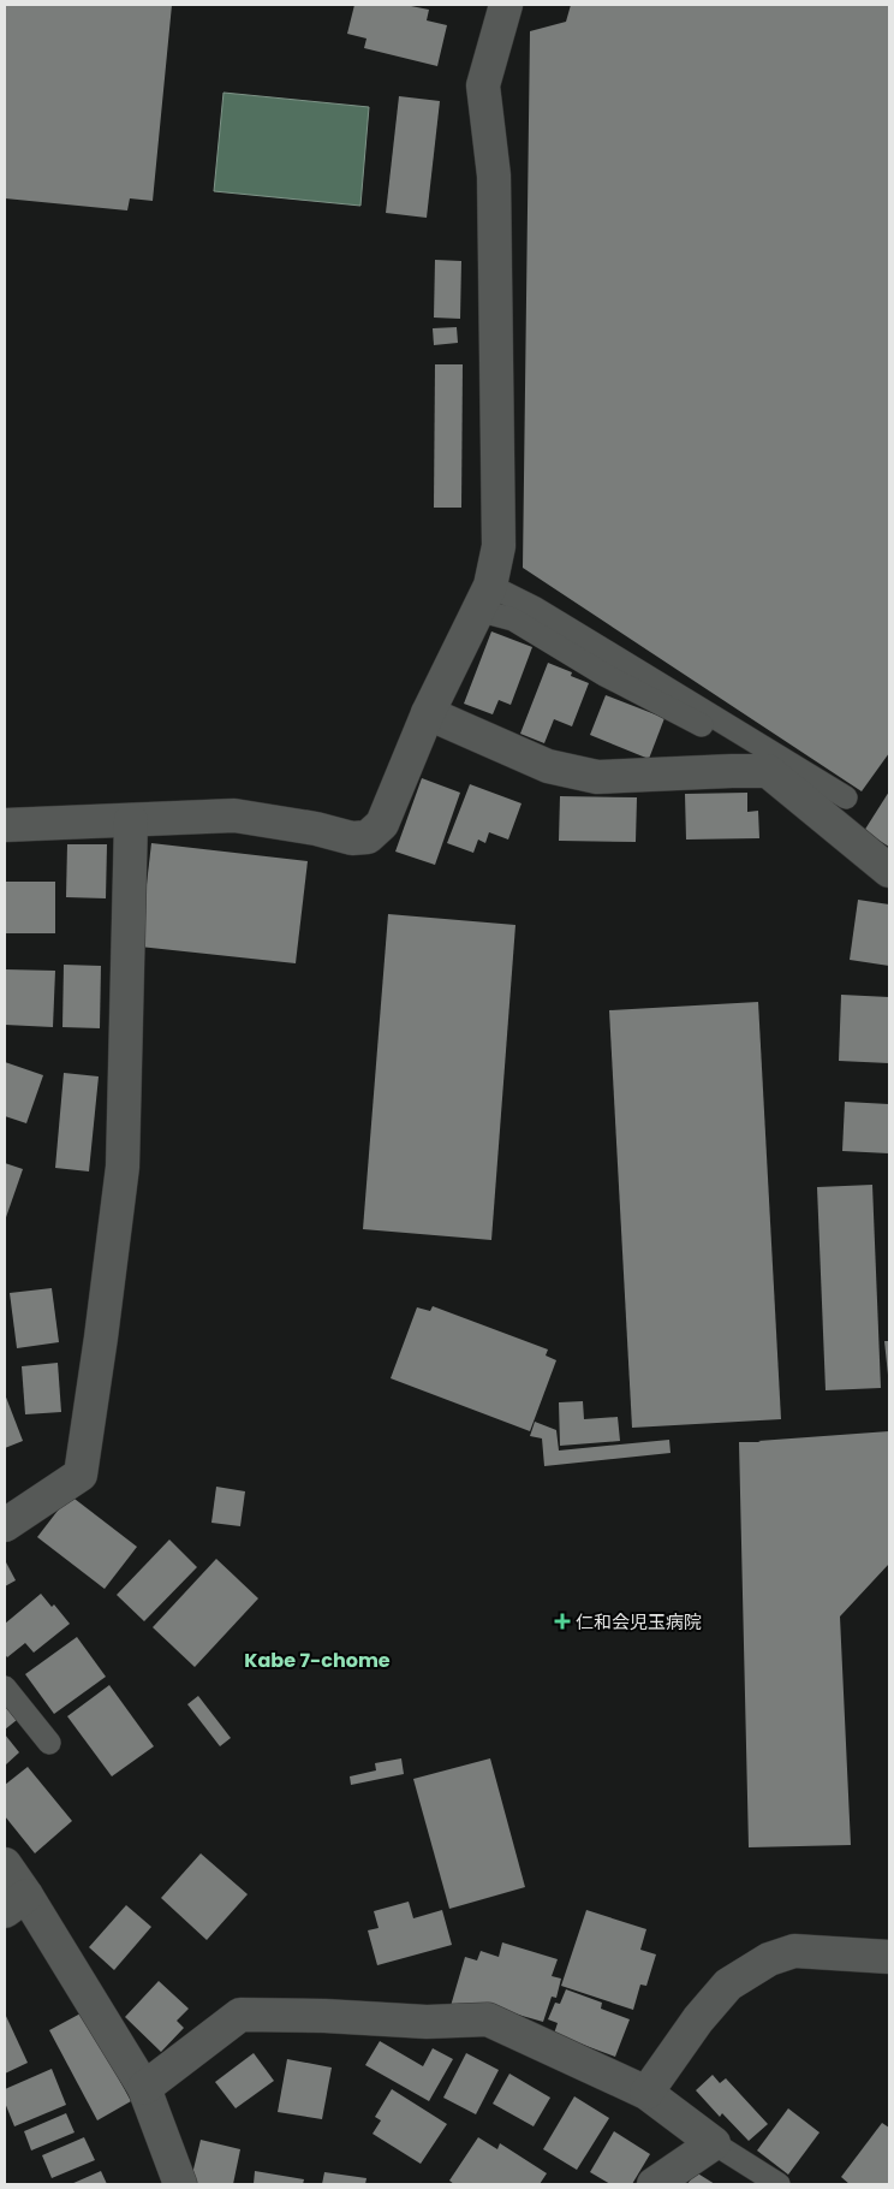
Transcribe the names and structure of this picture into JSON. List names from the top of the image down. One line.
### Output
{"districts":["Kabe 7-chome"],"places":{"health":["仁和会児玉病院"]}}
